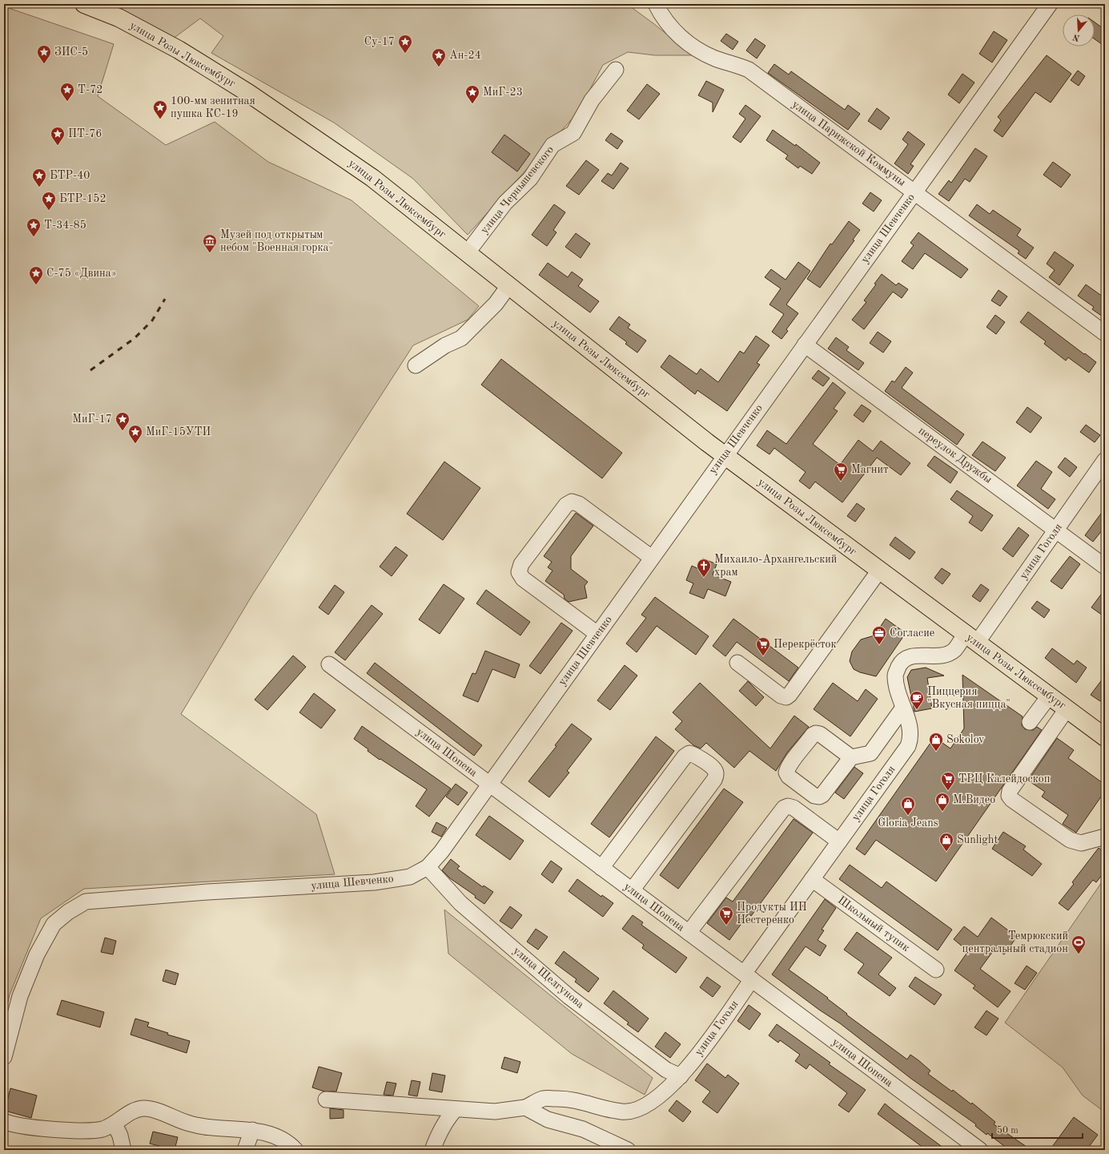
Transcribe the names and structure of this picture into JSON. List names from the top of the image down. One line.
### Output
{"streets":{"main road":["улица Розы Люксембург"],"street":["улица Парижской Коммуны","улица Чернышевского","улица Шевченко","переулок Дружбы","улица Гоголя","улица Шопена","Школьный тупик","улица Щелгунова"]},"crossings":[["улица Розы Люксембург","улица Чернышевского"],["улица Розы Люксембург","улица Шевченко"],["улица Розы Люксембург","улица Гоголя"],["улица Парижской Коммуны","улица Шевченко"],["улица Шевченко","переулок Дружбы"],["улица Шевченко","улица Шопена"],["улица Шевченко","улица Щелгунова"],["переулок Дружбы","улица Гоголя"],["улица Гоголя","улица Шопена"],["улица Гоголя","Школьный тупик"],["улица Гоголя","улица Щелгунова"]],"places":{"place":["Су-17","ЗИС-5","Ан-24","Т-72","МиГ-23","100-мм зенитная пушка КС-19","ПТ-76","БТР-40","БТР-152","Т-34-85","С-75 «Двина»","МиГ-17","МиГ-15УТИ"],"museum":["Музей под открытым небом \"Военная горка\""],"supermarket":["Магнит","Перекрёсток","ТРЦ Калейдоскоп","Продукты ИП Нестеренко"],"church":["Михаило-Архангельский храм"],"office":["Согласие"],"cafe":["Пиццерия \"Вкусная пицца\""],"shop":["Sokolov","М.Видео","Gloria Jeans","Sunlight"],"sports":["Темрюкский центральный стадион"]},"scale_bar":"50 m","north":"bottom"}
